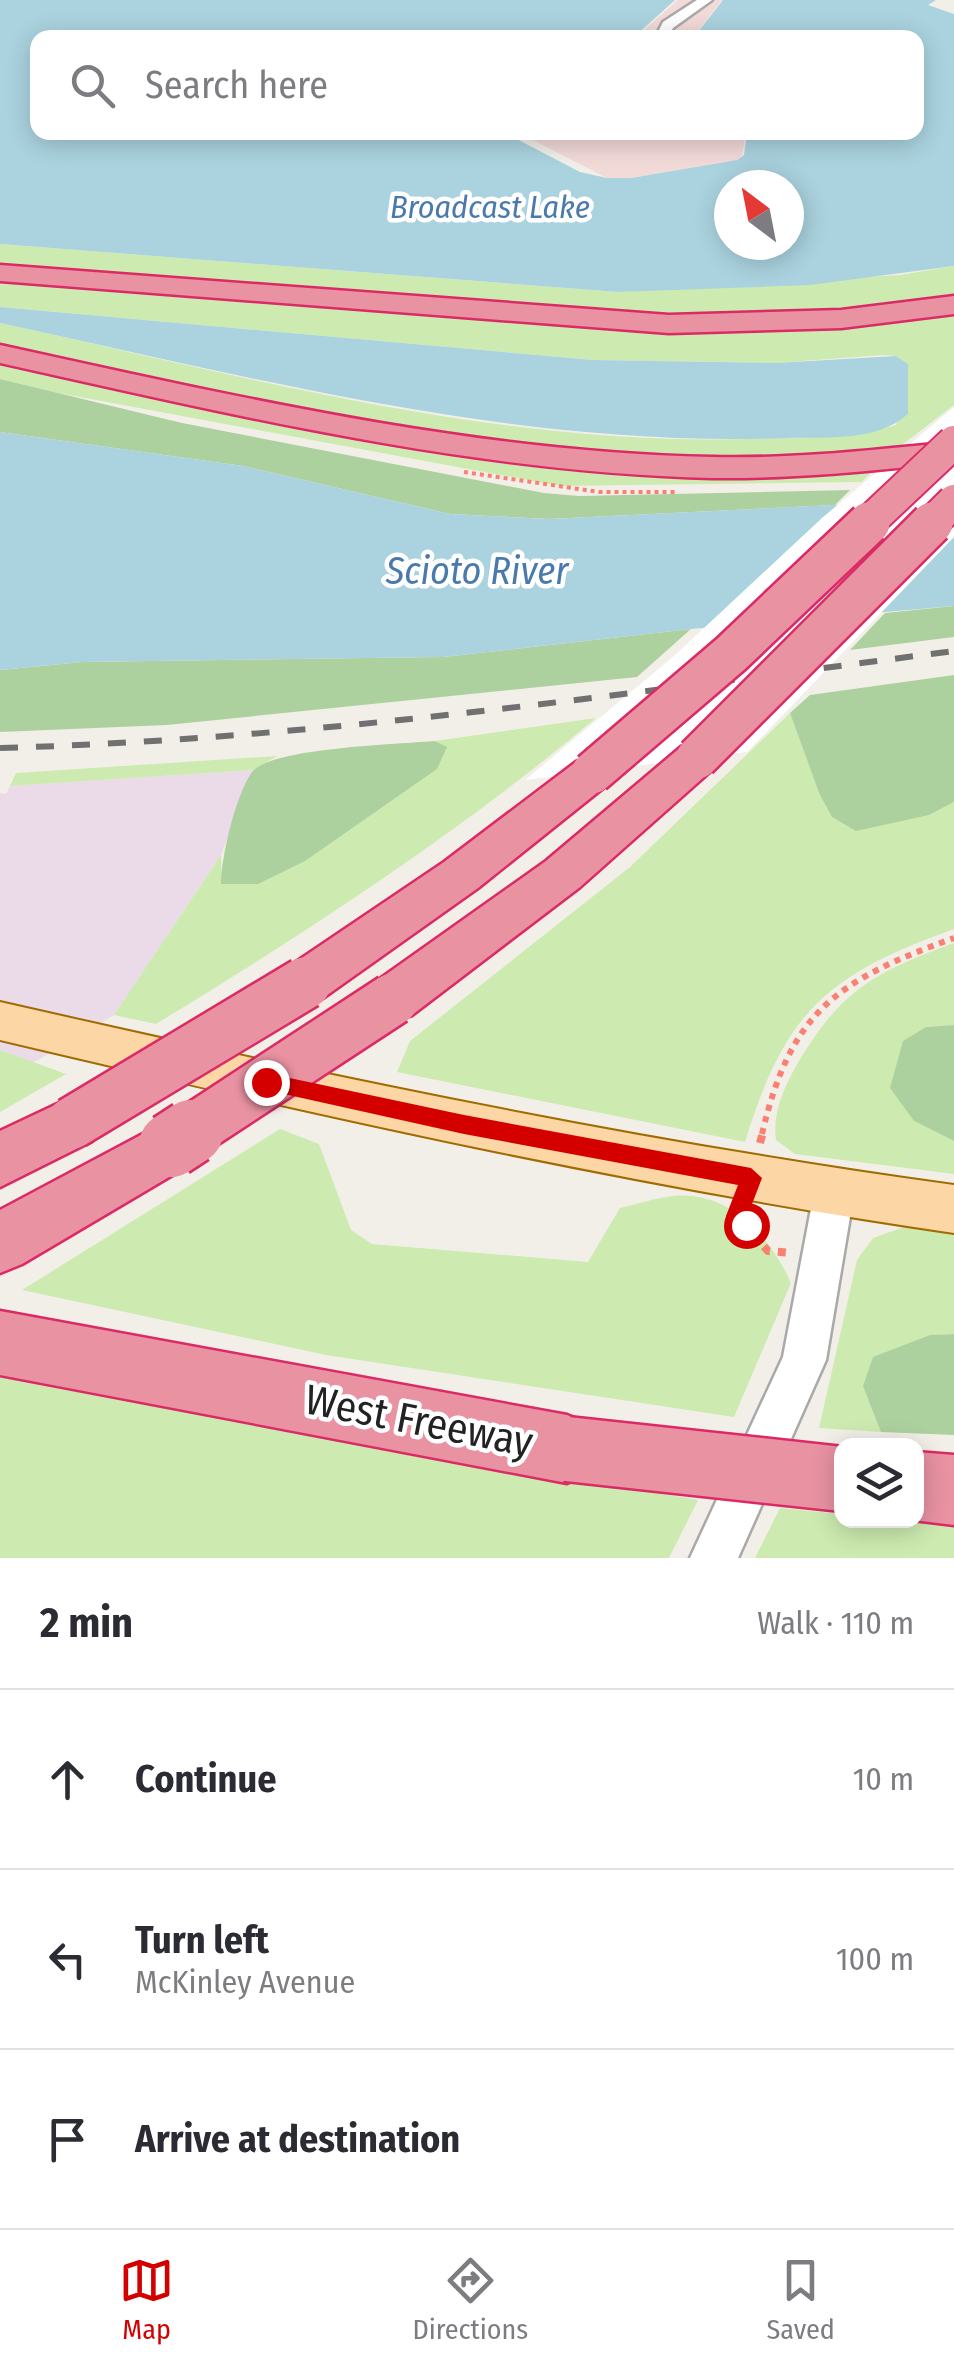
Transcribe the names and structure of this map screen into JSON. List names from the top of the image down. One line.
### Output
{"streets":{"highway":["West Freeway"]},"water":["Broadcast Lake","Scioto River"],"north":"top left","page":{"search":"Search here","heading":["2 min","Walk · 110 m"],"list":[["Continue","10 m"],["Turn left","McKinley Avenue","100 m"],"Arrive at destination"],"nav":["Map","Directions","Saved"]}}
